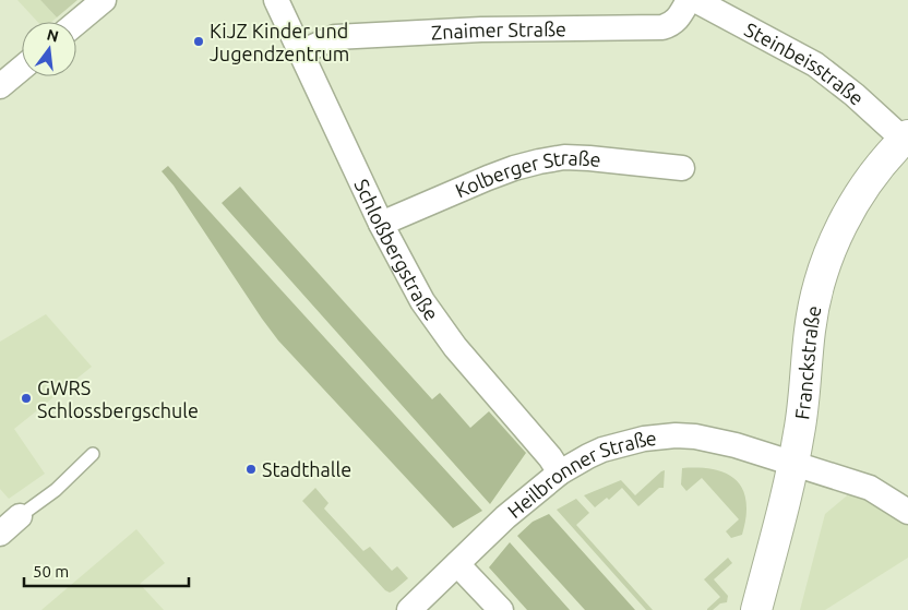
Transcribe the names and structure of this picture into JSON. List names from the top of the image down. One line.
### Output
{"streets":{"street":["Znaimer Straße","Steinbeisstraße","Kolberger Straße","Schloßbergstraße","Franckstraße","Heilbronner Straße"]},"crossings":[["Znaimer Straße","Schloßbergstraße"],["Steinbeisstraße","Franckstraße"],["Kolberger Straße","Schloßbergstraße"],["Schloßbergstraße","Heilbronner Straße"],["Franckstraße","Heilbronner Straße"]],"places":["KiJZ Kinder und Jugendzentrum","GWRS Schlossbergschule","Stadthalle"],"scale_bar":"50 m","north":"top"}
